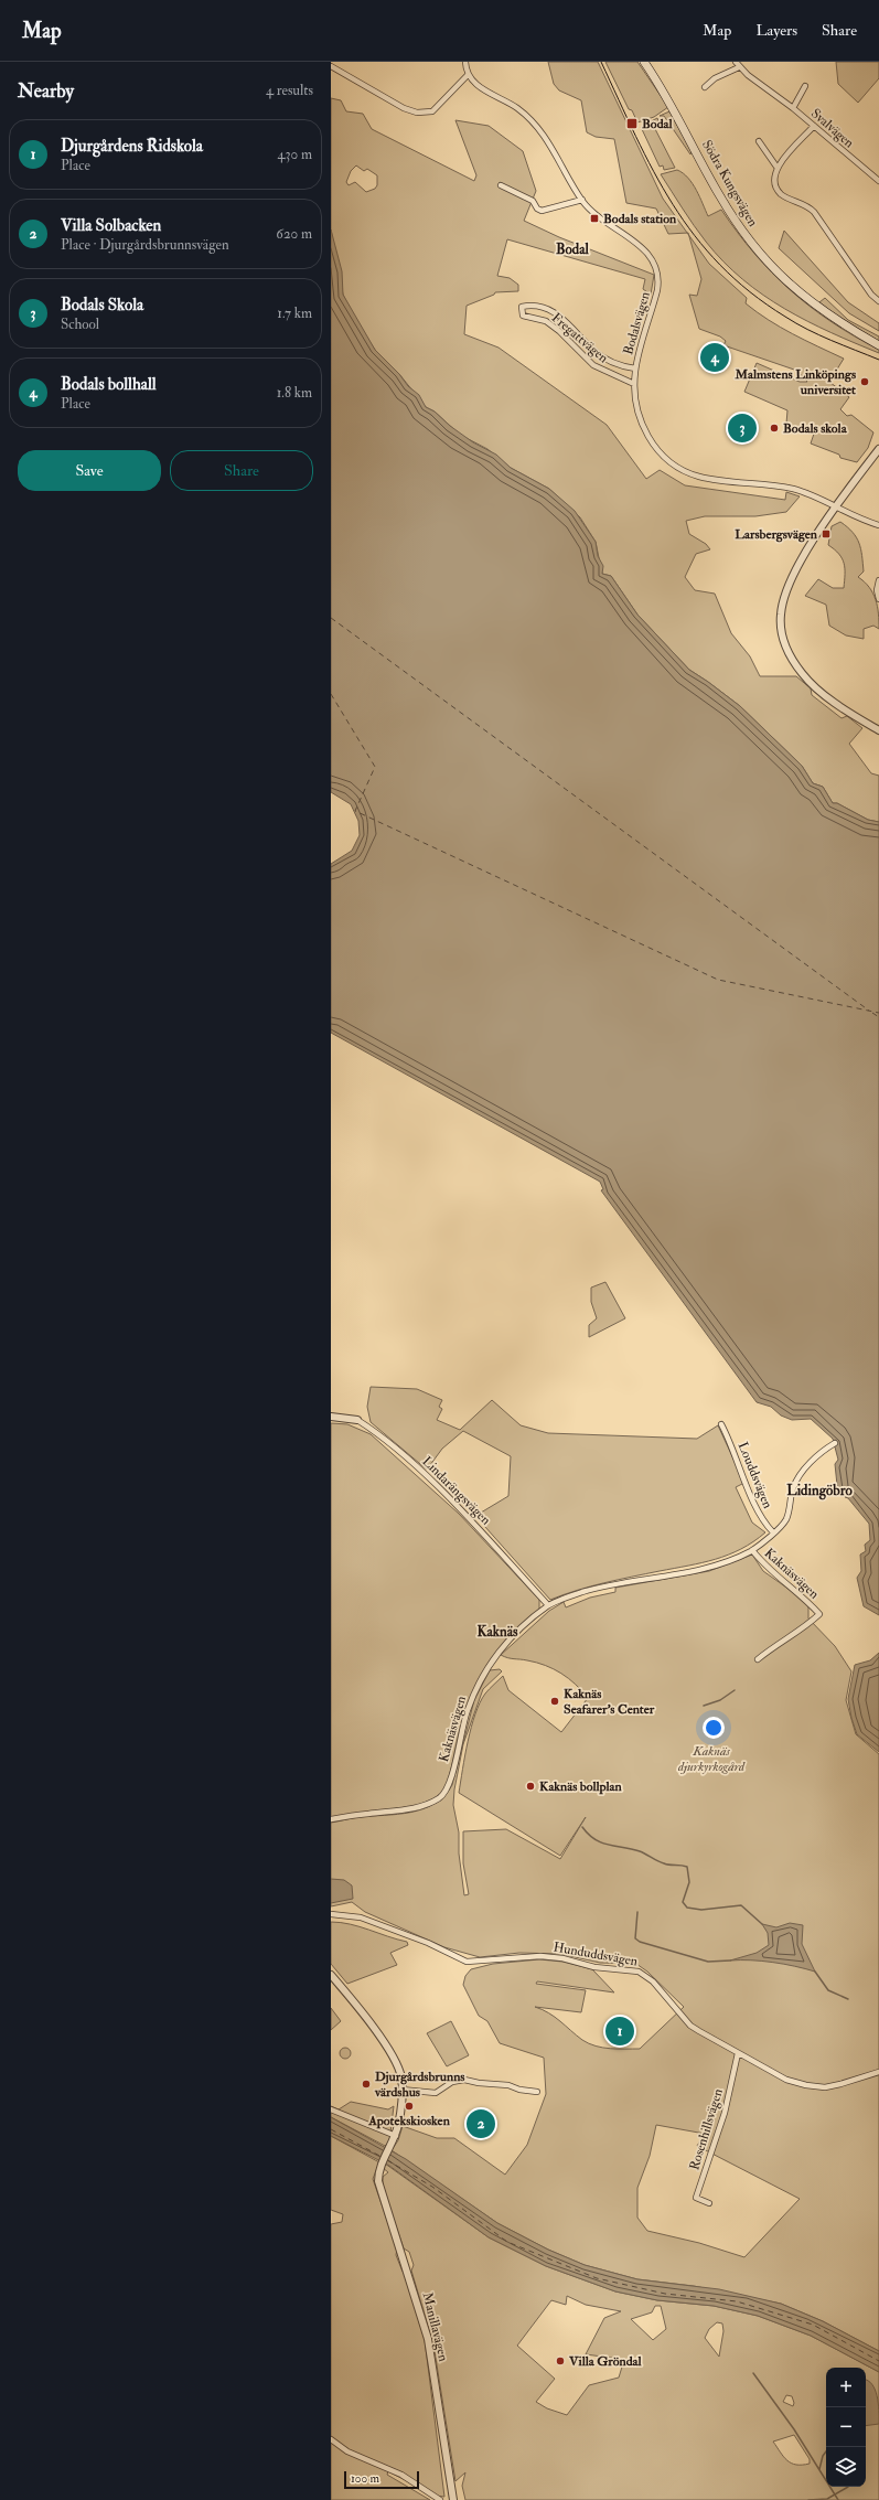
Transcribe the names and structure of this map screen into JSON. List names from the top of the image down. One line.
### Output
{"streets":{"main road":["Södra Kungsvägen"],"street":["Svalvägen","Bodalsvägen","Fregattvägen","Louddsvägen","Lindarängsvägen","Kaknäsvägen","Hunduddsvägen","Rosenhillsvägen","Manillavägen"]},"crossings":[["Bodalsvägen","Fregattvägen"],["Louddsvägen","Kaknäsvägen"],["Lindarängsvägen","Kaknäsvägen"],["Hunduddsvägen","Rosenhillsvägen"]],"districts":["Bodal","Lidingöbro","Kaknäs"],"parks":["Kaknäs djurkyrkogård"],"places":{"transit":["Bodal","Bodals station","Larsbergsvägen"],"other":["Malmstens Linköpings universitet","Bodals skola","Kaknäs Seafarer's Center","Kaknäs bollplan","Djurgårdsbrunns värdshus","Apotekskiosken","Villa Gröndal"]},"scale_bar":"100 m","page":{"header":"Map","nav":["Map","Layers","Share"],"heading":["Nearby","4 results"],"list":[{"mark":"1","name":"Djurgårdens Ridskola","note":"Place","value":"430 m"},{"mark":"2","name":"Villa Solbacken","note":"Place · Djurgårdsbrunnsvägen","value":"620 m"},{"mark":"3","name":"Bodals Skola","note":"School","value":"1.7 km"},{"mark":"4","name":"Bodals bollhall","note":"Place","value":"1.8 km"}],"pins":["4","3","1","2"],"buttons":["Save","Share"],"map_buttons":["+","−"],"scale":"100 m"}}
